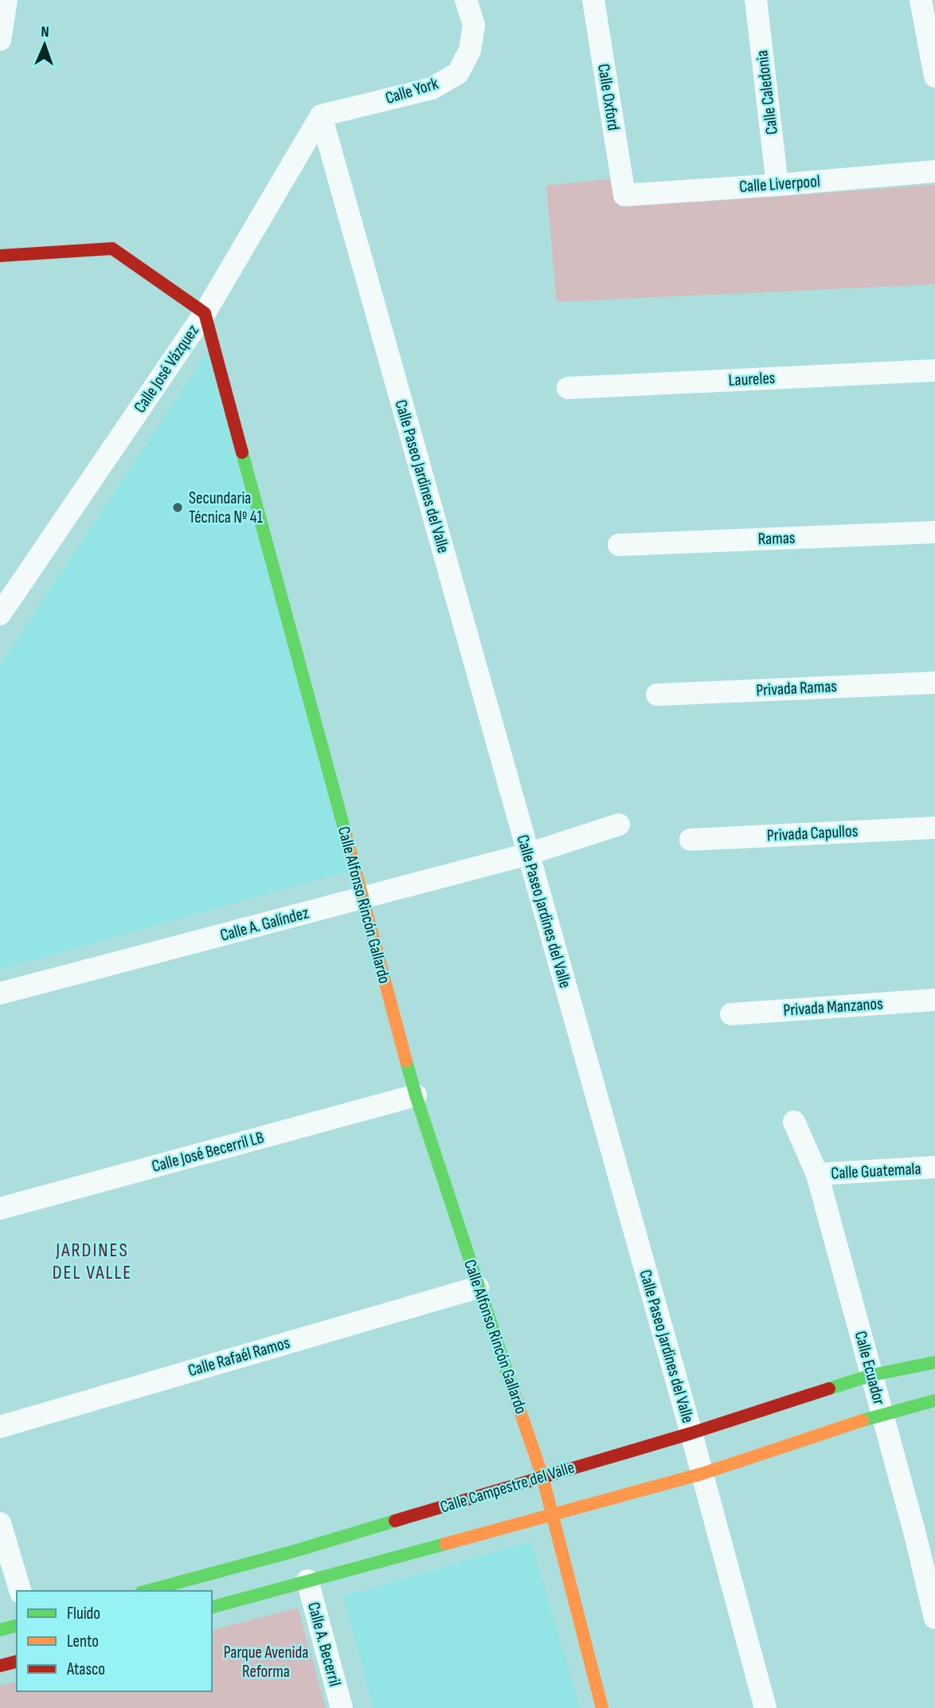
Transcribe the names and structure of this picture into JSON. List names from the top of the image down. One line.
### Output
{"streets":{"street":["Calle York","Calle Caledonia","Calle Oxford","Calle Liverpool","Calle José Vázquez","Laureles","Calle Paseo Jardines del Valle","Ramas","Privada Ramas","Privada Capullos","Calle Alfonso Rincón Gallardo","Calle A. Galíndez","Privada Manzanos","Calle José Becerril LB","Calle Guatemala","Calle Rafaél Ramos","Calle Ecuador","Calle Campestre del Valle","Calle A. Becerril"]},"crossings":[["Calle York","Calle José Vázquez"],["Calle York","Calle Paseo Jardines del Valle"],["Calle Caledonia","Calle Liverpool"],["Calle Oxford","Calle Liverpool"],["Calle José Vázquez","Calle Paseo Jardines del Valle"],["Calle José Vázquez","Calle Alfonso Rincón Gallardo"],["Calle Paseo Jardines del Valle","Calle A. Galíndez"],["Calle Paseo Jardines del Valle","Calle Campestre del Valle"],["Calle Alfonso Rincón Gallardo","Calle A. Galíndez"],["Calle Alfonso Rincón Gallardo","Calle José Becerril LB"],["Calle Alfonso Rincón Gallardo","Calle Rafaél Ramos"],["Calle Alfonso Rincón Gallardo","Calle Campestre del Valle"],["Calle Guatemala","Calle Ecuador"],["Calle Ecuador","Calle Campestre del Valle"]],"districts":["JARDINES DEL VALLE"],"parks":["Parque Avenida Reforma"],"places":["Secundaria Técnica Nº 41"],"legend":["Fluido","Lento","Atasco"],"north":"top"}
